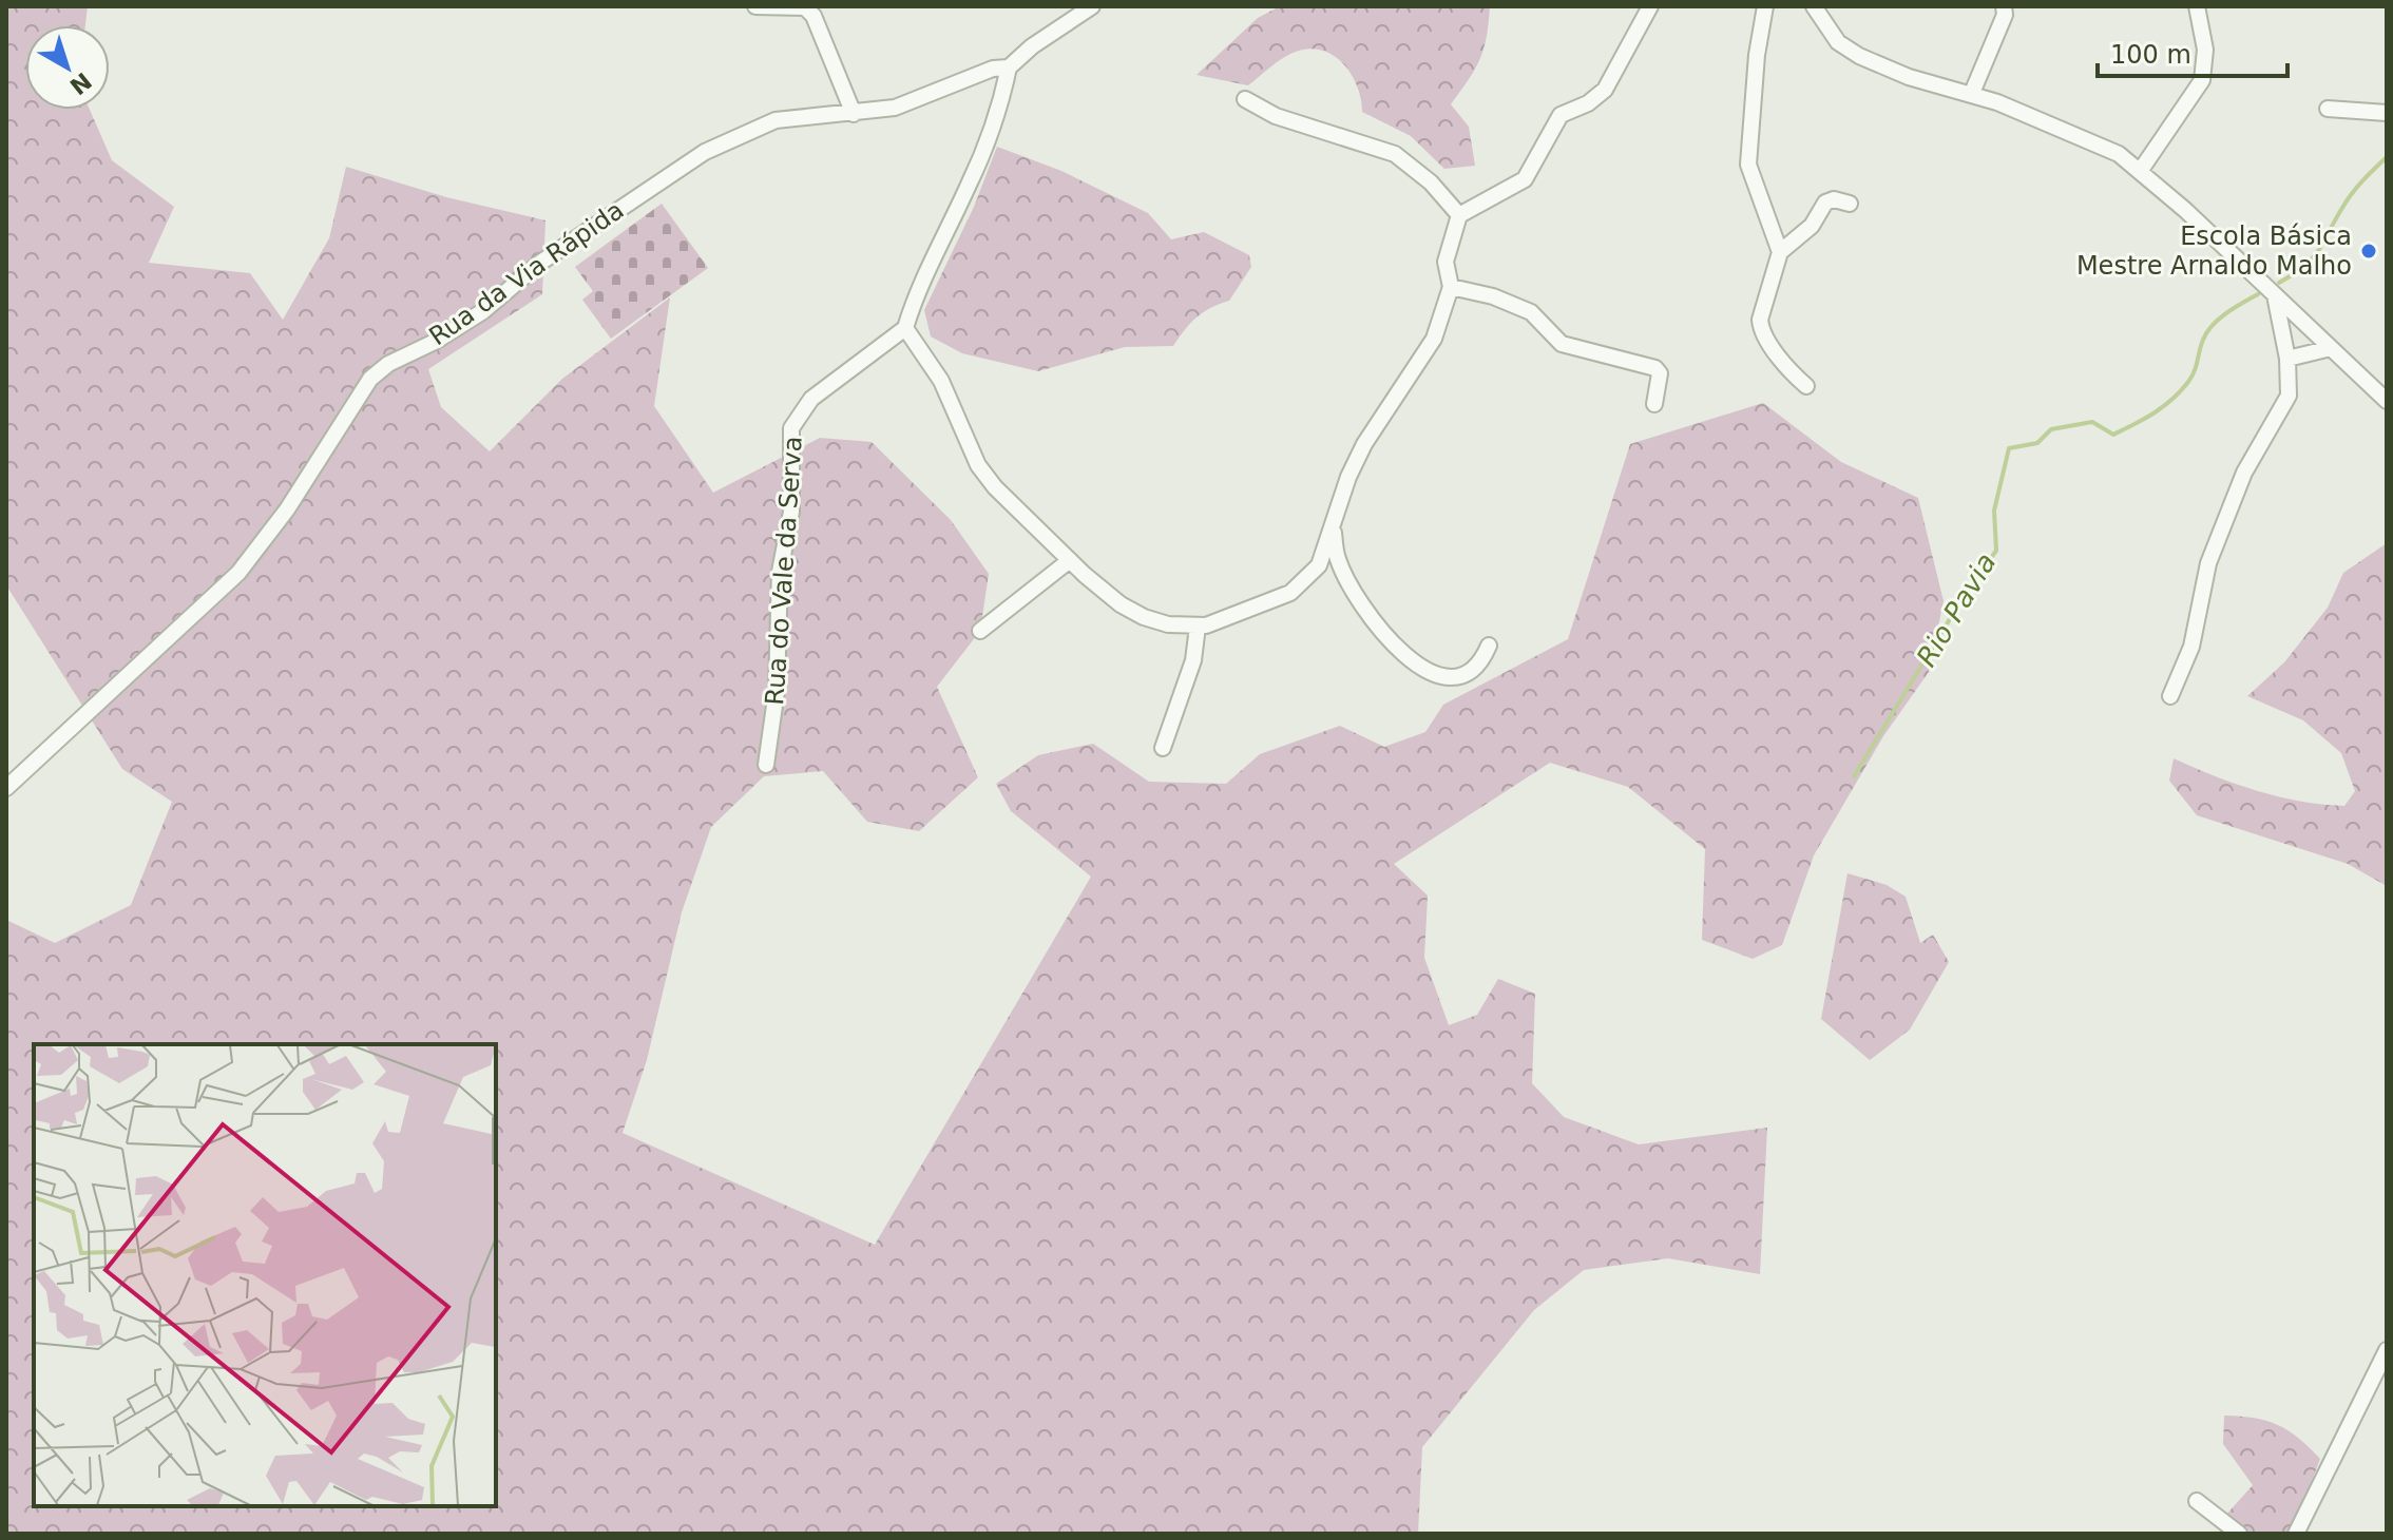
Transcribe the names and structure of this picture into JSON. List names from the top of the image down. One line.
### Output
{"streets":{"street":["Rua da Via Rápida","Rua do Vale da Serva"]},"water":["Rio Pavia"],"places":["Escola Básica Mestre Arnaldo Malho"],"scale_bar":"100 m","north":"bottom right"}
